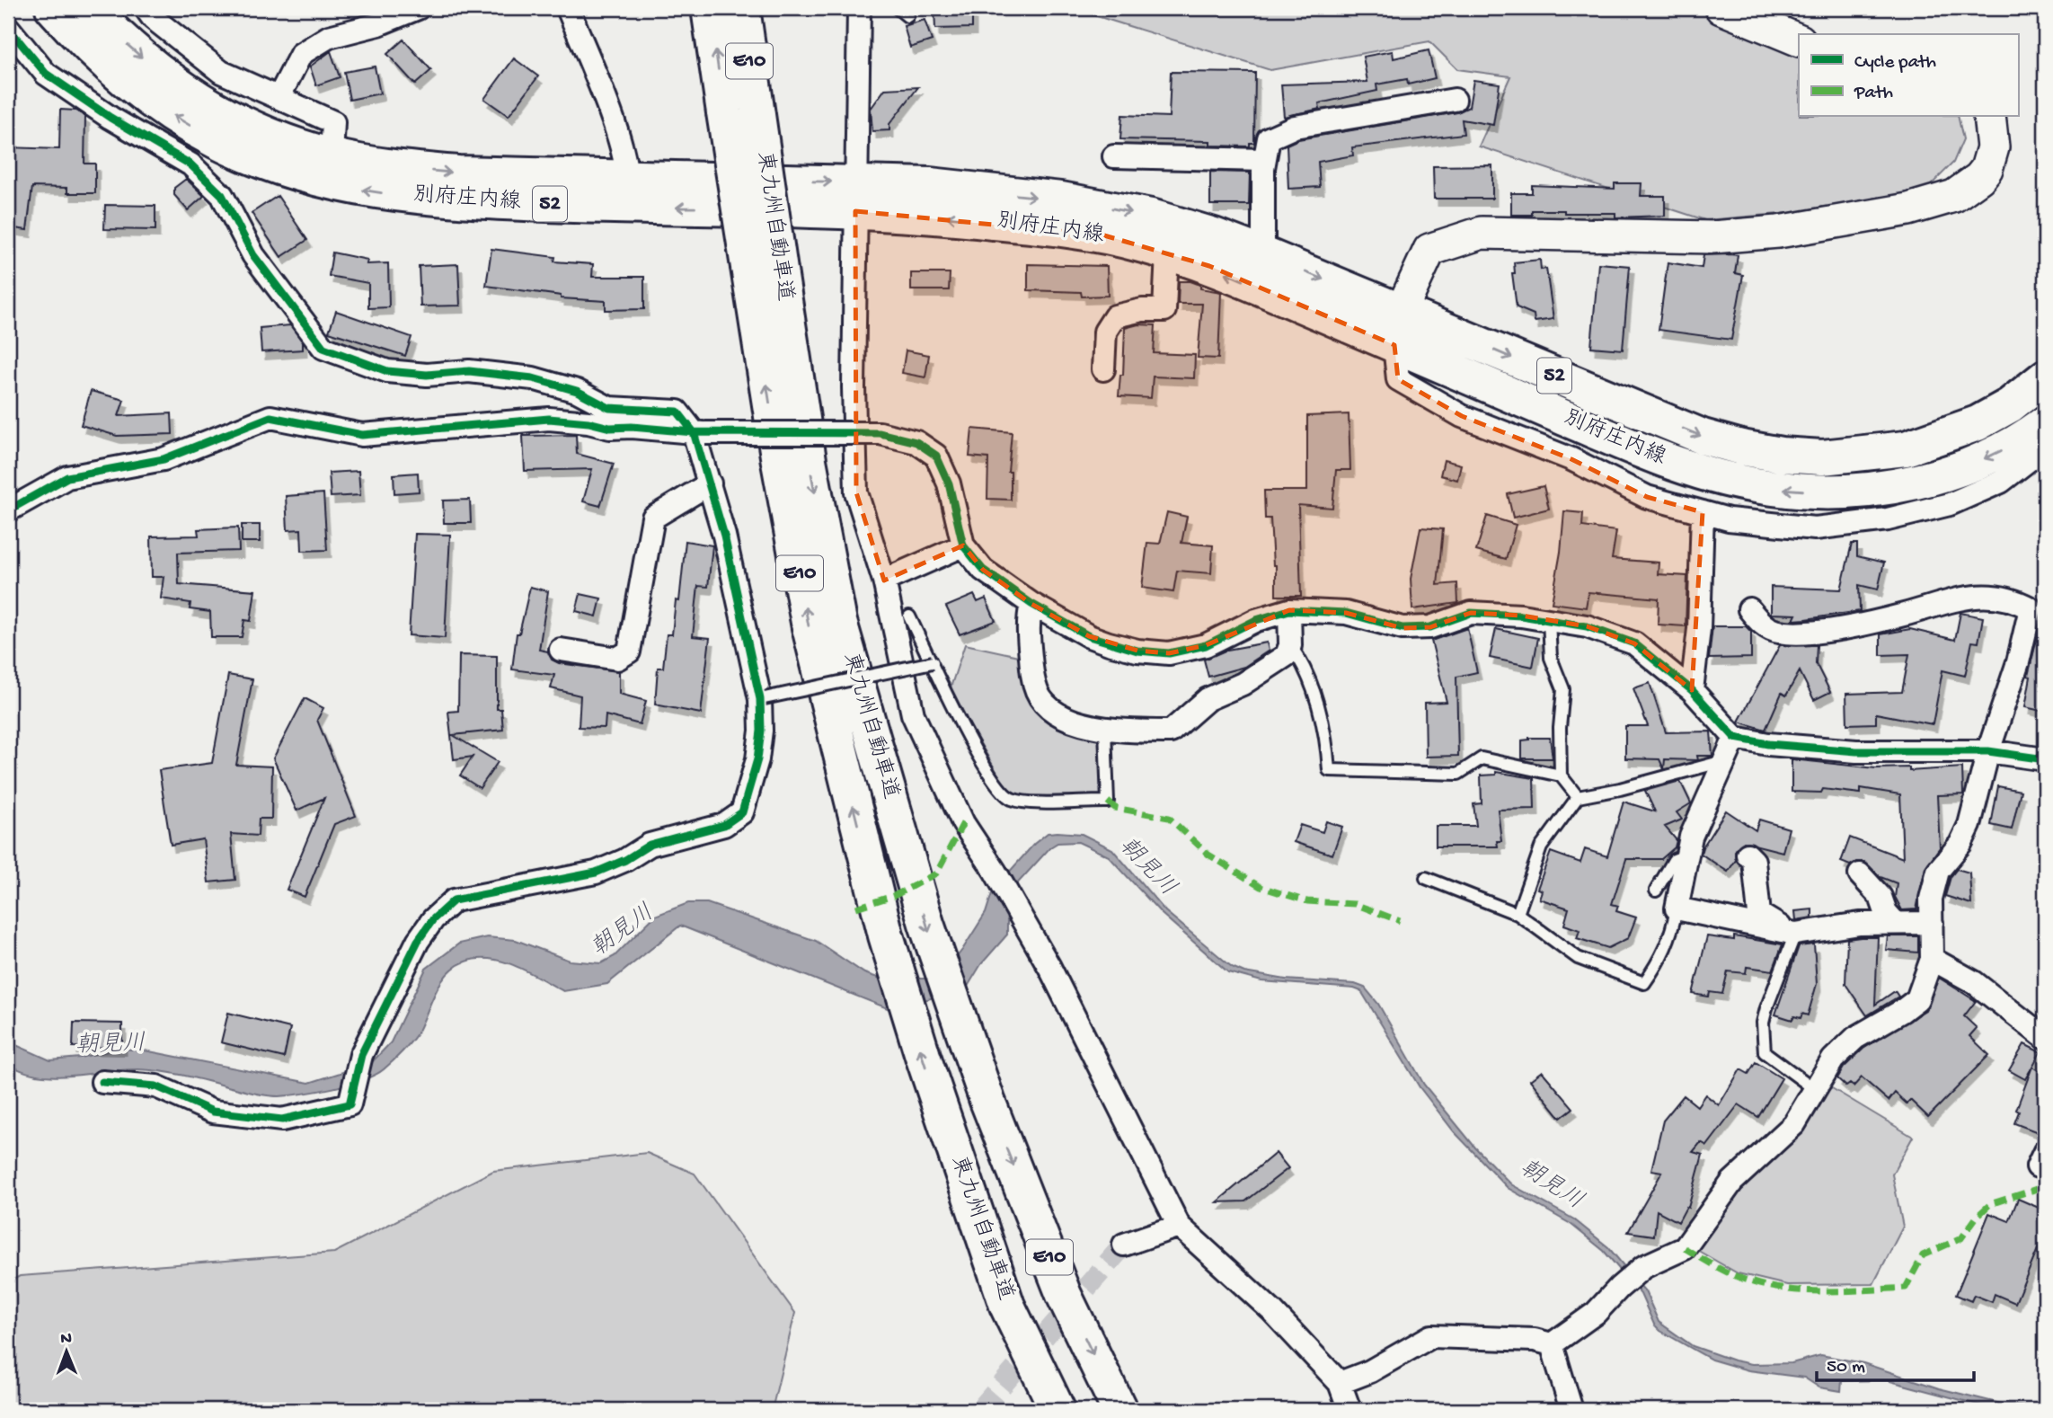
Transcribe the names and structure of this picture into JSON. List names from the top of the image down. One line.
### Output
{"streets":{"main road":["E10","別府庄内線","52","東九州自動車道"]},"water":["朝見川"],"legend":["Cycle path","Path"],"scale_bar":"50 m","north":"top"}
